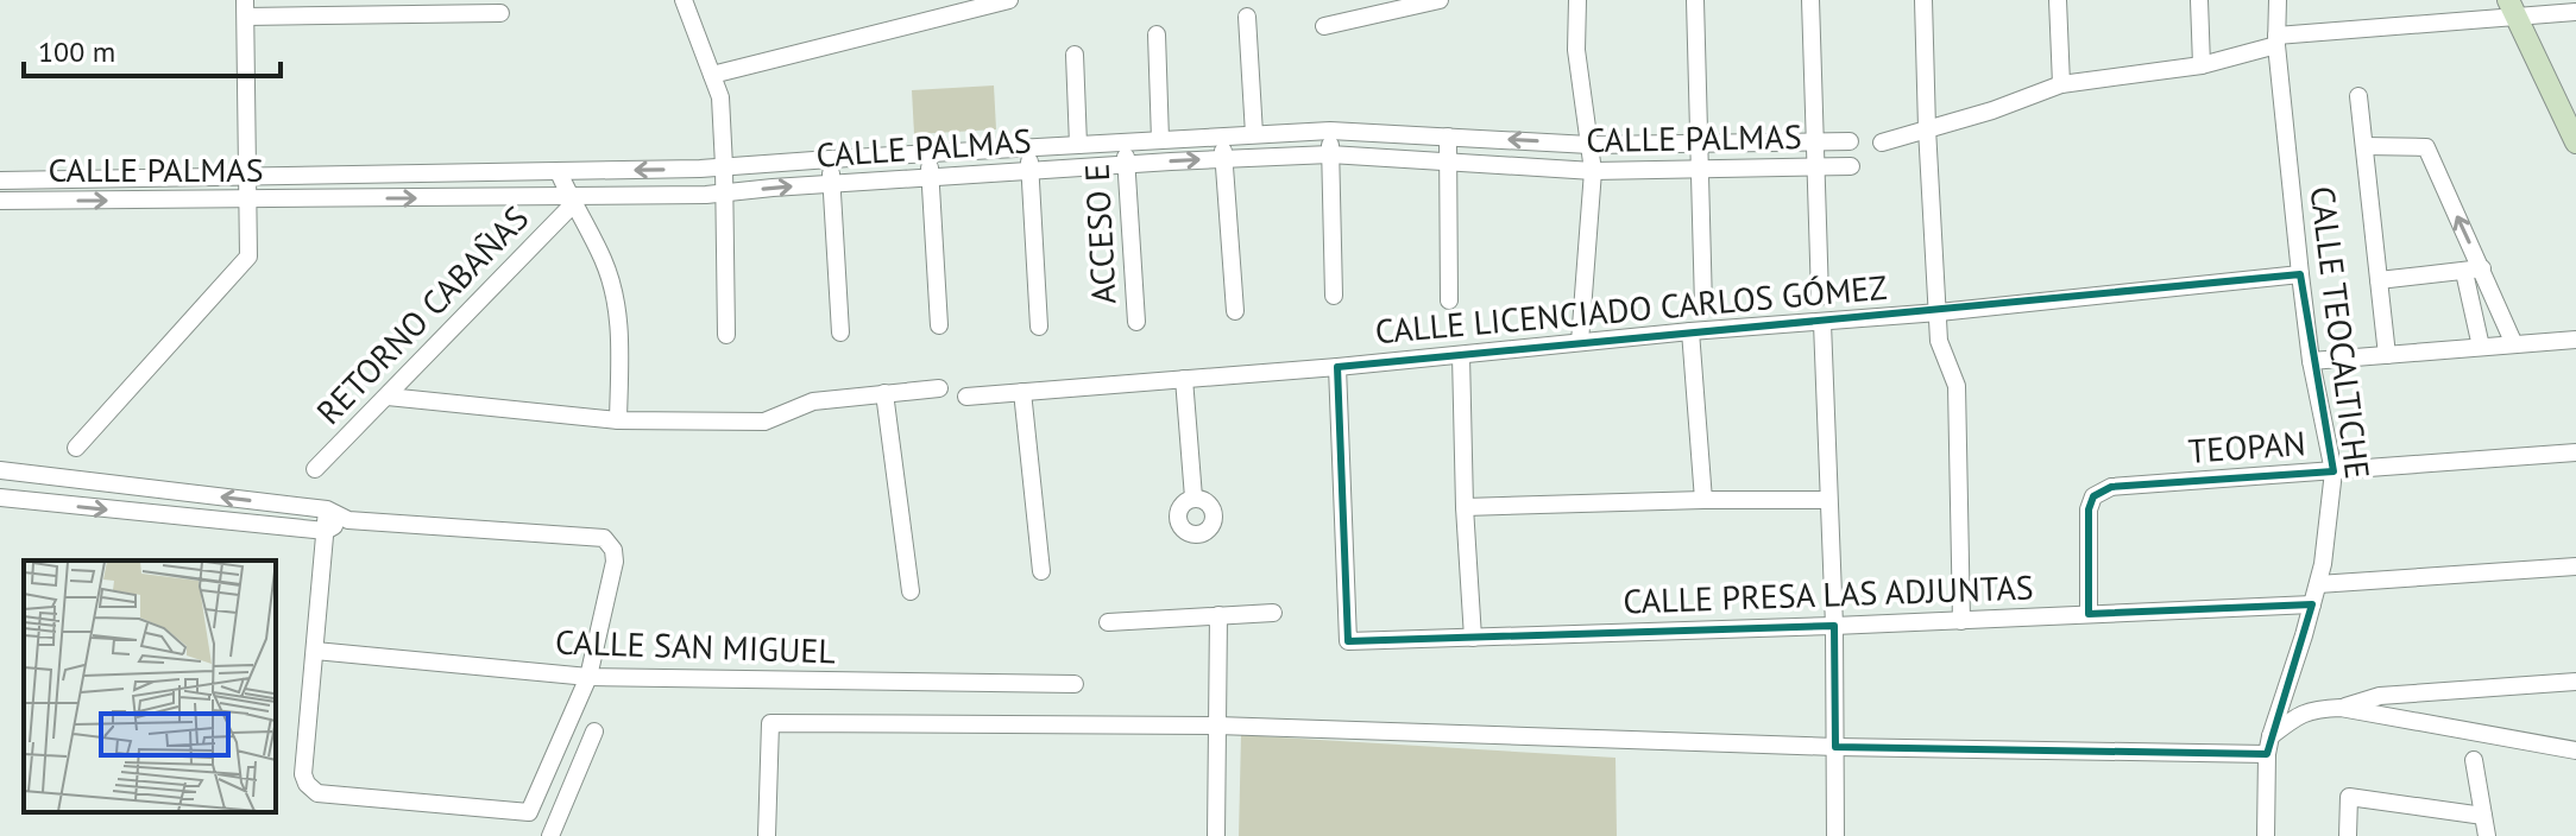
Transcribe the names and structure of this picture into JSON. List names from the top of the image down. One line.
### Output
{"streets":{"street":["CALLE PALMAS","ACCESO E","CALLE LICENCIADO CARLOS GÓMEZ","RETORNO CABAÑAS","CALLE TEOCALTICHE","TEOPAN","CALLE PRESA LAS ADJUNTAS","CALLE SAN MIGUEL"]},"crossings":[["CALLE PALMAS","ACCESO E"],["CALLE PALMAS","RETORNO CABAÑAS"],["CALLE LICENCIADO CARLOS GÓMEZ","CALLE TEOCALTICHE"],["CALLE LICENCIADO CARLOS GÓMEZ","CALLE PRESA LAS ADJUNTAS"],["CALLE TEOCALTICHE","TEOPAN"],["CALLE TEOCALTICHE","CALLE PRESA LAS ADJUNTAS"],["TEOPAN","CALLE PRESA LAS ADJUNTAS"]],"scale_bar":"100 m"}
